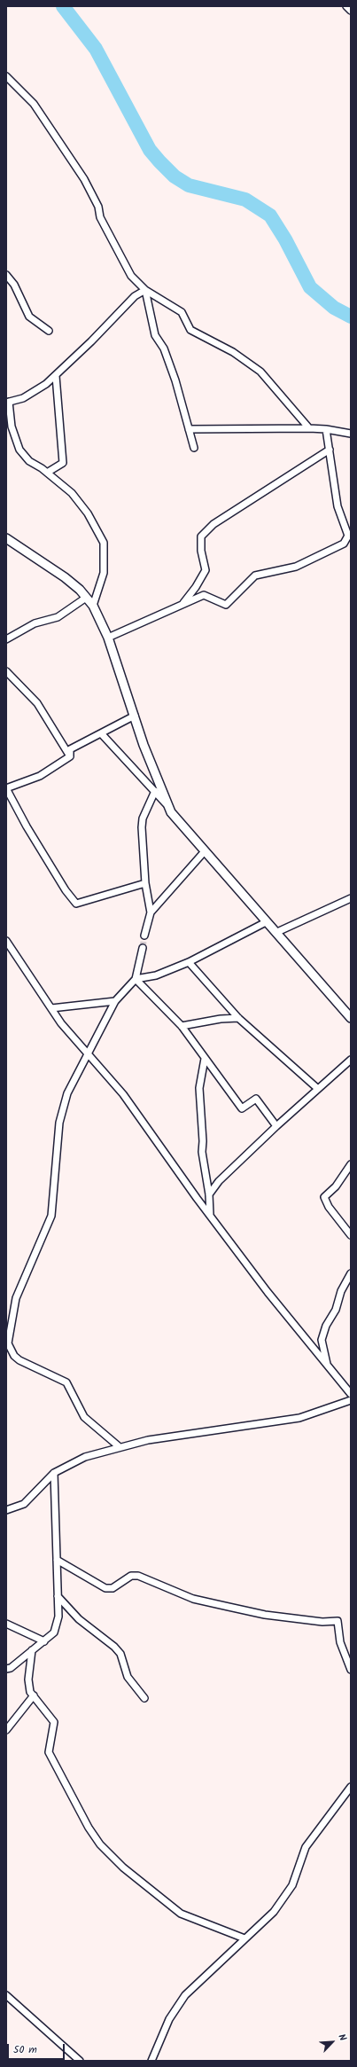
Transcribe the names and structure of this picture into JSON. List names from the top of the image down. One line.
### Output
{"scale_bar":"50 m","north":"top right"}
